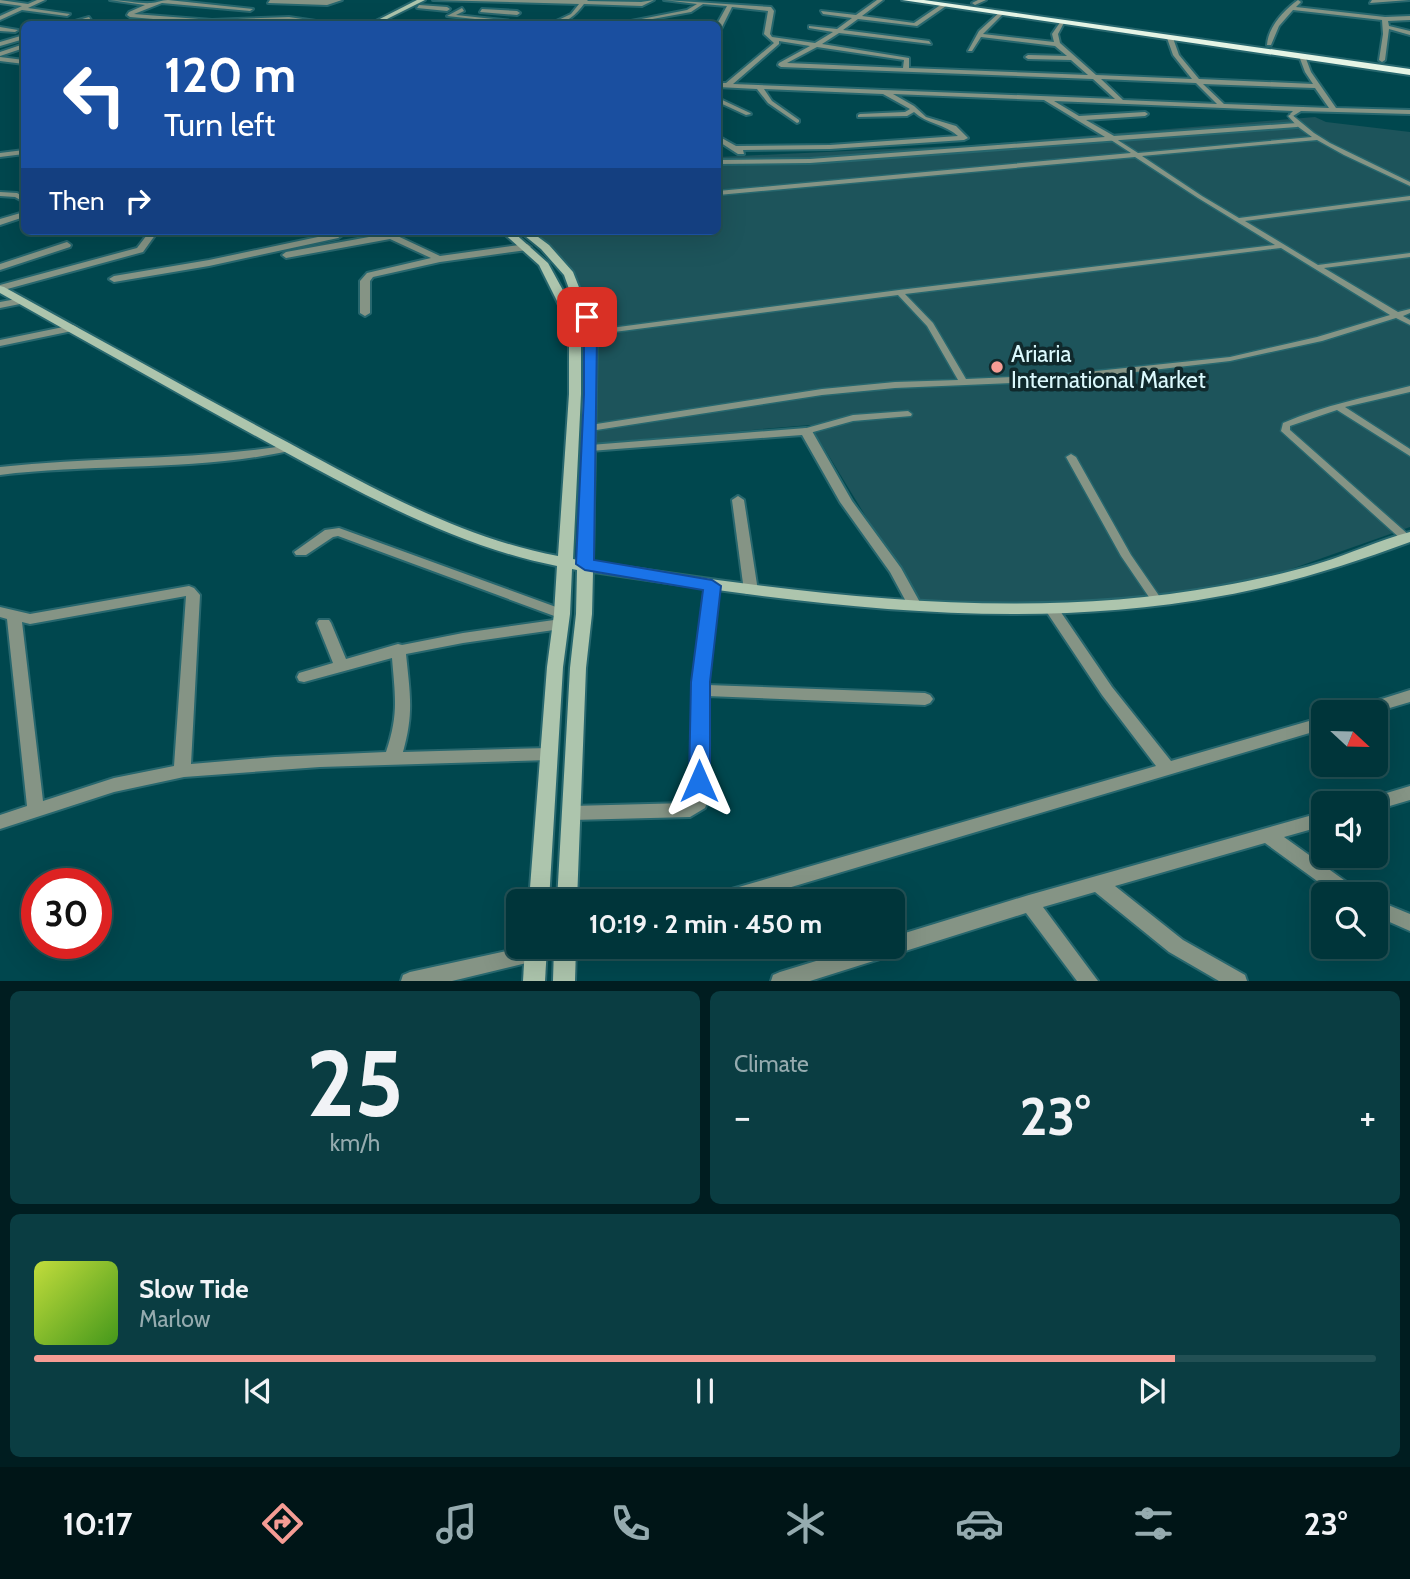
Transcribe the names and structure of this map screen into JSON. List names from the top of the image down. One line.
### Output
{"places":["Ariaria International Market"],"north":"right","page":{"turn":["120 m","Turn left"],"then":"Then","limit":"30","trip":"10:19 · 2 min · 450 m","tile":[["25","km/h"],"Climate"],"heat":["−","23°","+"],"song":["Slow Tide","Marlow"],"tabs":["10:17","23°"]}}
